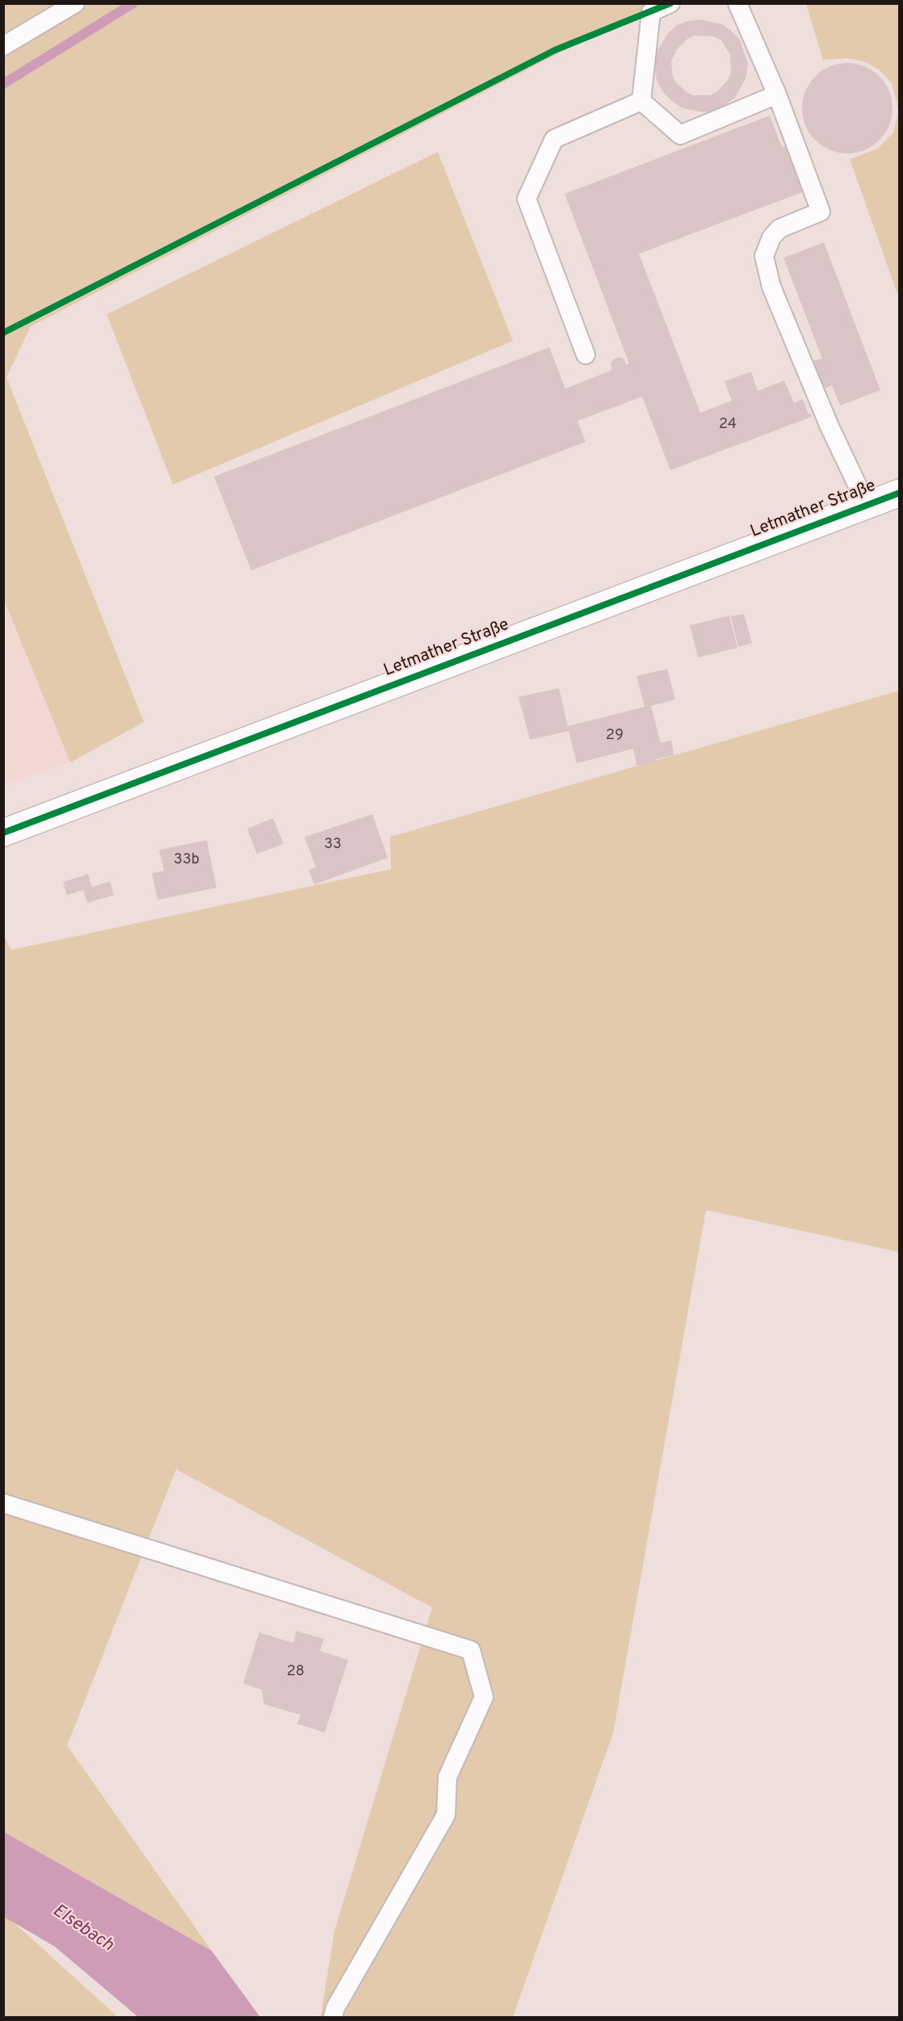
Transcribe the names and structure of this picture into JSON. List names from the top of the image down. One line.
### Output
{"streets":{"main road":["Letmather Straße"]},"water":["Elsebach"],"house_numbers":["24","29","33","33b","28"]}
